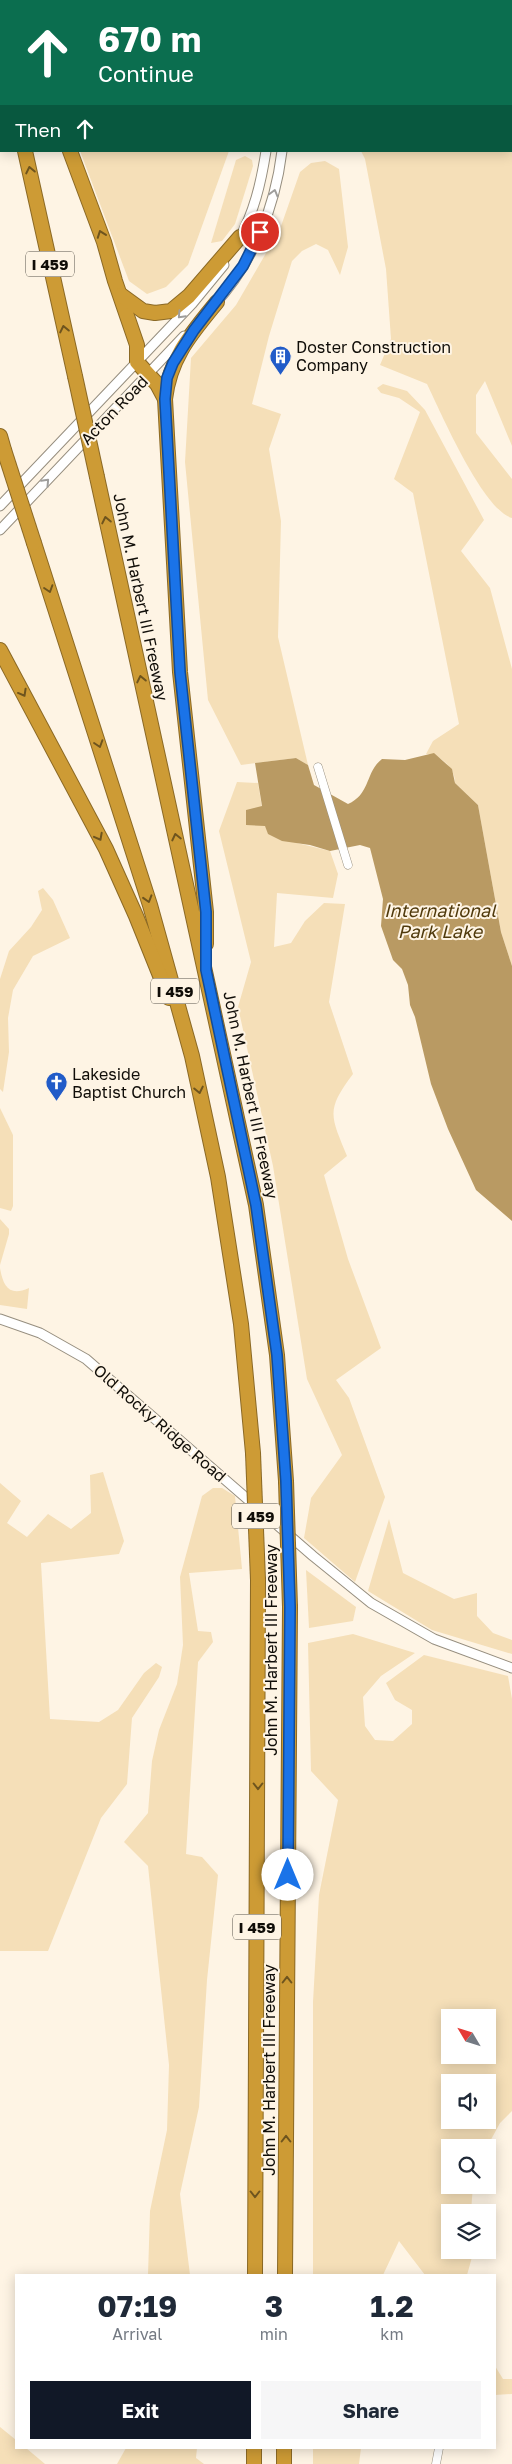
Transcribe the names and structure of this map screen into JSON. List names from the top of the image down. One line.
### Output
{"streets":{"highway":["I 459","John M. Harbert III Freeway"],"street":["Acton Road","Old Rocky Ridge Road"]},"water":["International Park Lake"],"places":{"building":["Doster Construction Company"],"church":["Lakeside Baptist Church"]},"north":"top left","page":{"turn":["670 m","Continue"],"then":"Then","eta":["07:19","Arrival","3","min","1.2","km"],"buttons":["Exit","Share"]}}
